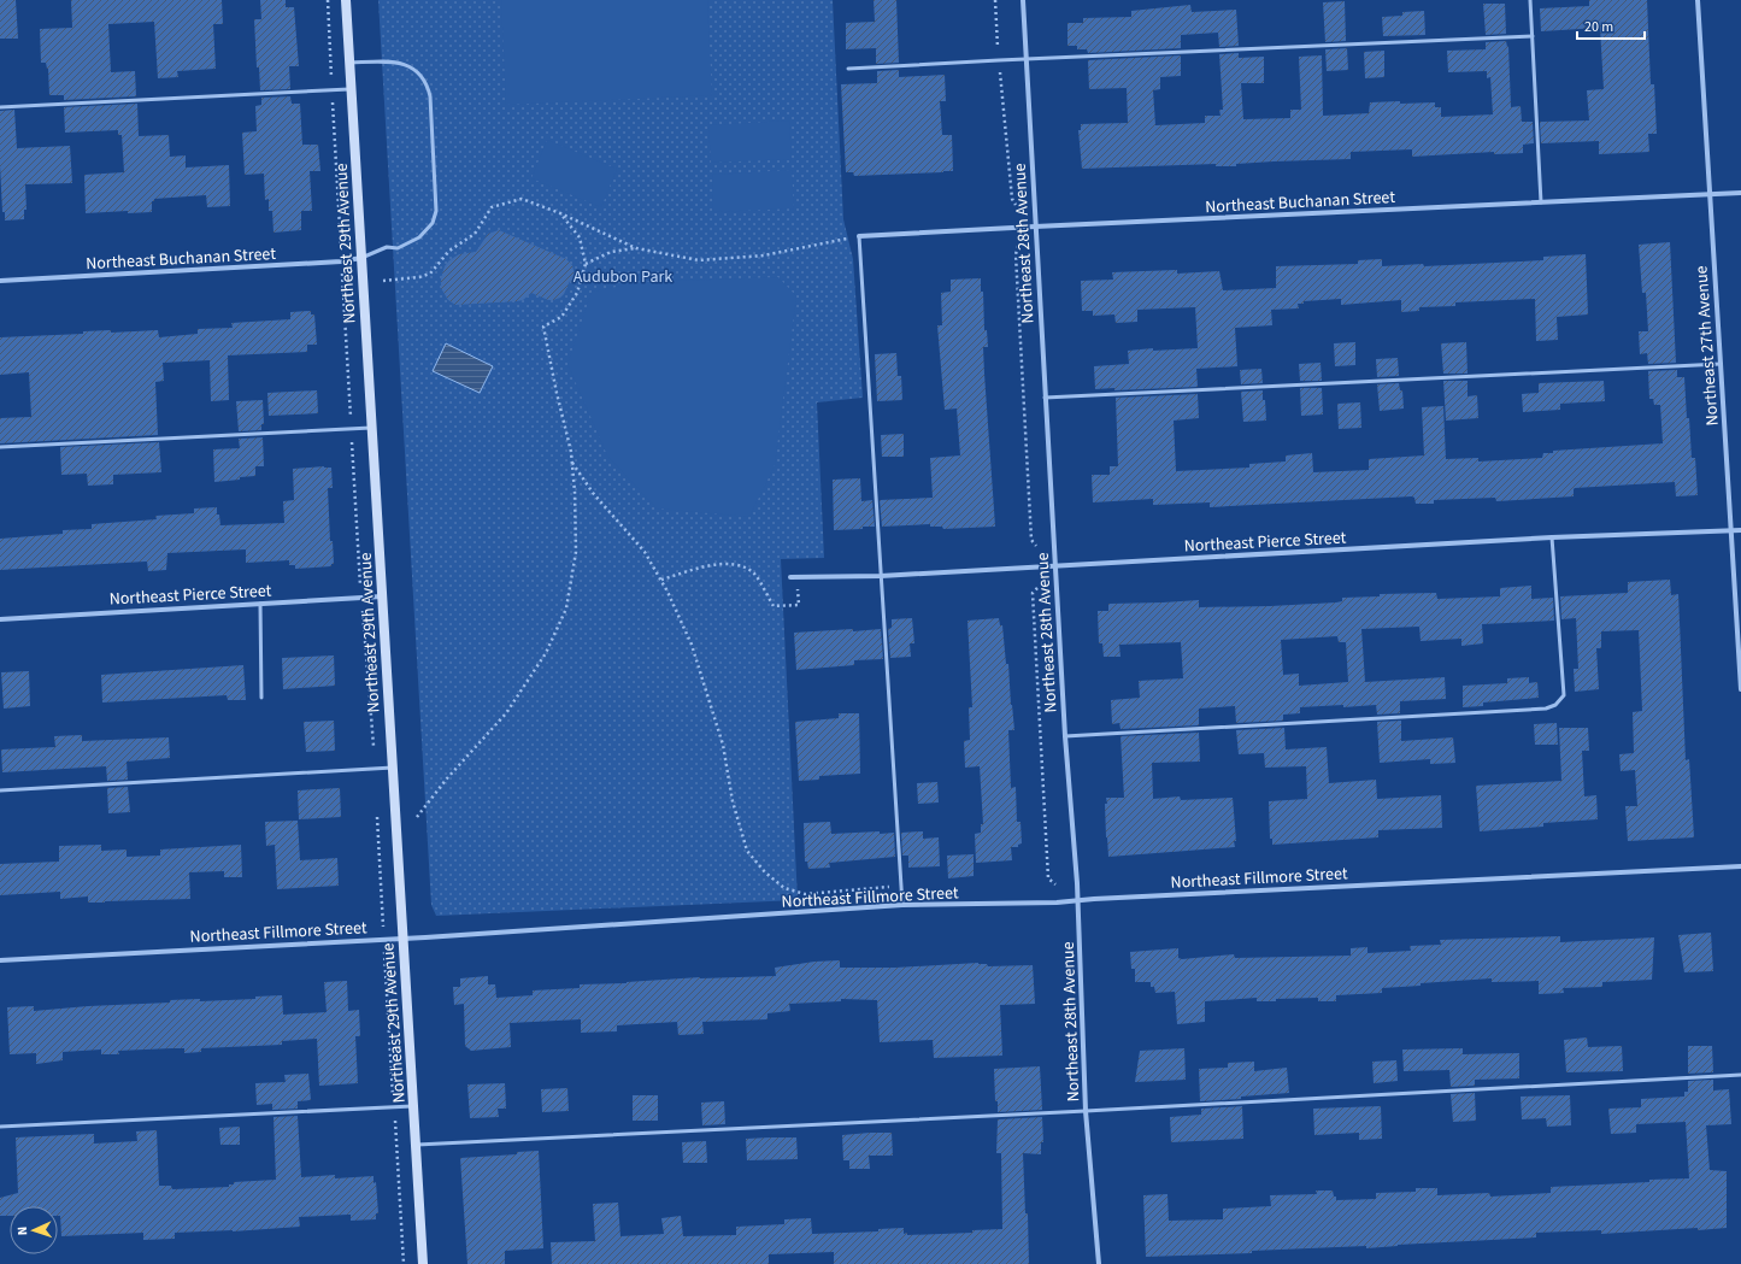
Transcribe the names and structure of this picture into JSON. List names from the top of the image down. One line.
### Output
{"streets":{"street":["Northeast Buchanan Street","Northeast 29th Avenue","Northeast 28th Avenue","Northeast 27th Avenue","Northeast Pierce Street","Northeast Fillmore Street"]},"crossings":[["Northeast Buchanan Street","Northeast 29th Avenue"],["Northeast Buchanan Street","Northeast 28th Avenue"],["Northeast Buchanan Street","Northeast 27th Avenue"],["Northeast 29th Avenue","Northeast Pierce Street"],["Northeast 29th Avenue","Northeast Fillmore Street"],["Northeast 28th Avenue","Northeast Pierce Street"],["Northeast 28th Avenue","Northeast Fillmore Street"],["Northeast 27th Avenue","Northeast Pierce Street"]],"parks":["Audubon Park"],"scale_bar":"20 m","north":"left"}
